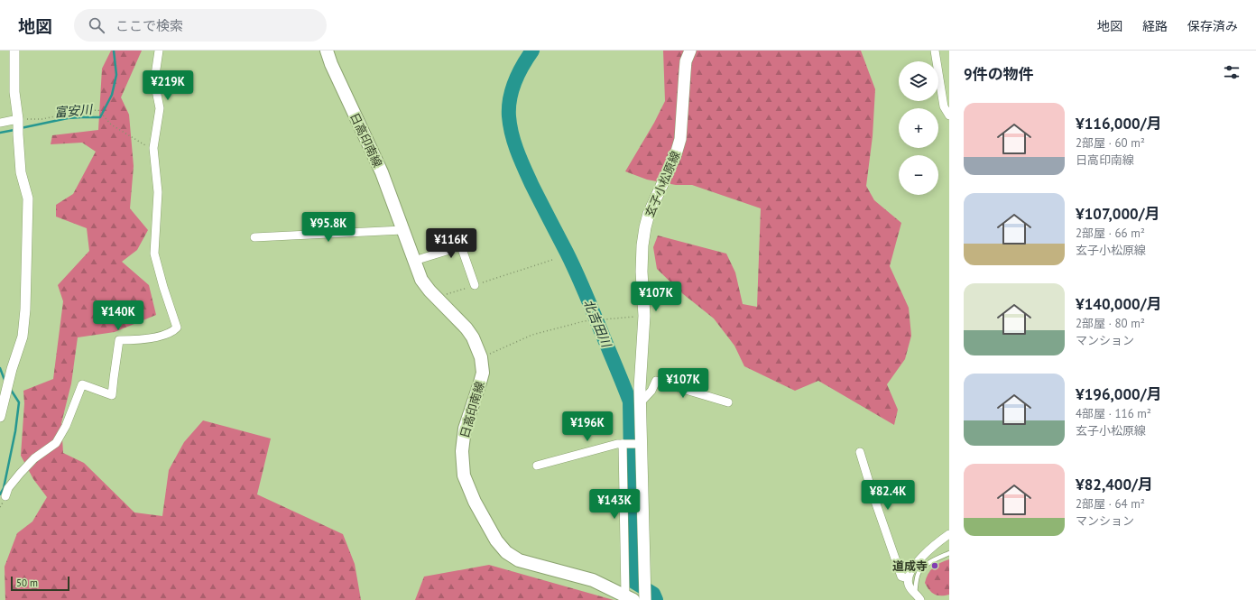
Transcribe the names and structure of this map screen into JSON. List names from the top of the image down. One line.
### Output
{"streets":{"main road":["日高印南線","玄子小松原線"]},"crossings":[["日高印南線","玄子小松原線"]],"water":["富安川","北吉田川"],"places":["道成寺"],"scale_bar":"50 m","page":{"header":"地図","search":"ここで検索","nav":["地図","経路","保存済み"],"heading":"9件の物件","map_buttons":["+","−"],"price":["¥219K","¥95.8K","¥116K","¥107K","¥140K","¥107K","¥196K","¥82.4K","¥143K"],"list":[{"name":"¥116,000/月","note":"2部屋 · 60 m² · 日高印南線"},{"name":"¥107,000/月","note":"2部屋 · 66 m² · 玄子小松原線"},{"name":"¥140,000/月","note":"2部屋 · 80 m² · マンション"},{"name":"¥196,000/月","note":"4部屋 · 116 m² · 玄子小松原線"},{"name":"¥82,400/月","note":"2部屋 · 64 m² · マンション"}],"scale":"50 m"}}
